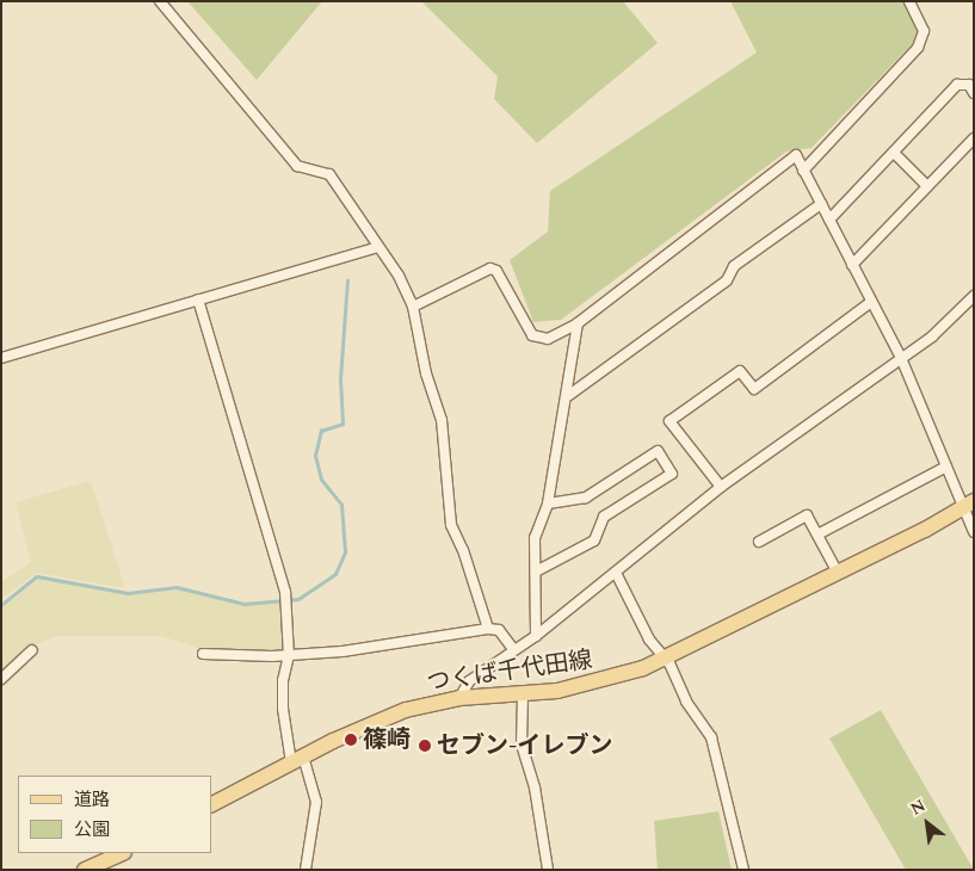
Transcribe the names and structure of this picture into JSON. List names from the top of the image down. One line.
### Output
{"streets":{"main road":["つくば千代田線"]},"places":["篠崎","セブン-イレブン"],"legend":["道路","公園"],"north":"top left"}
